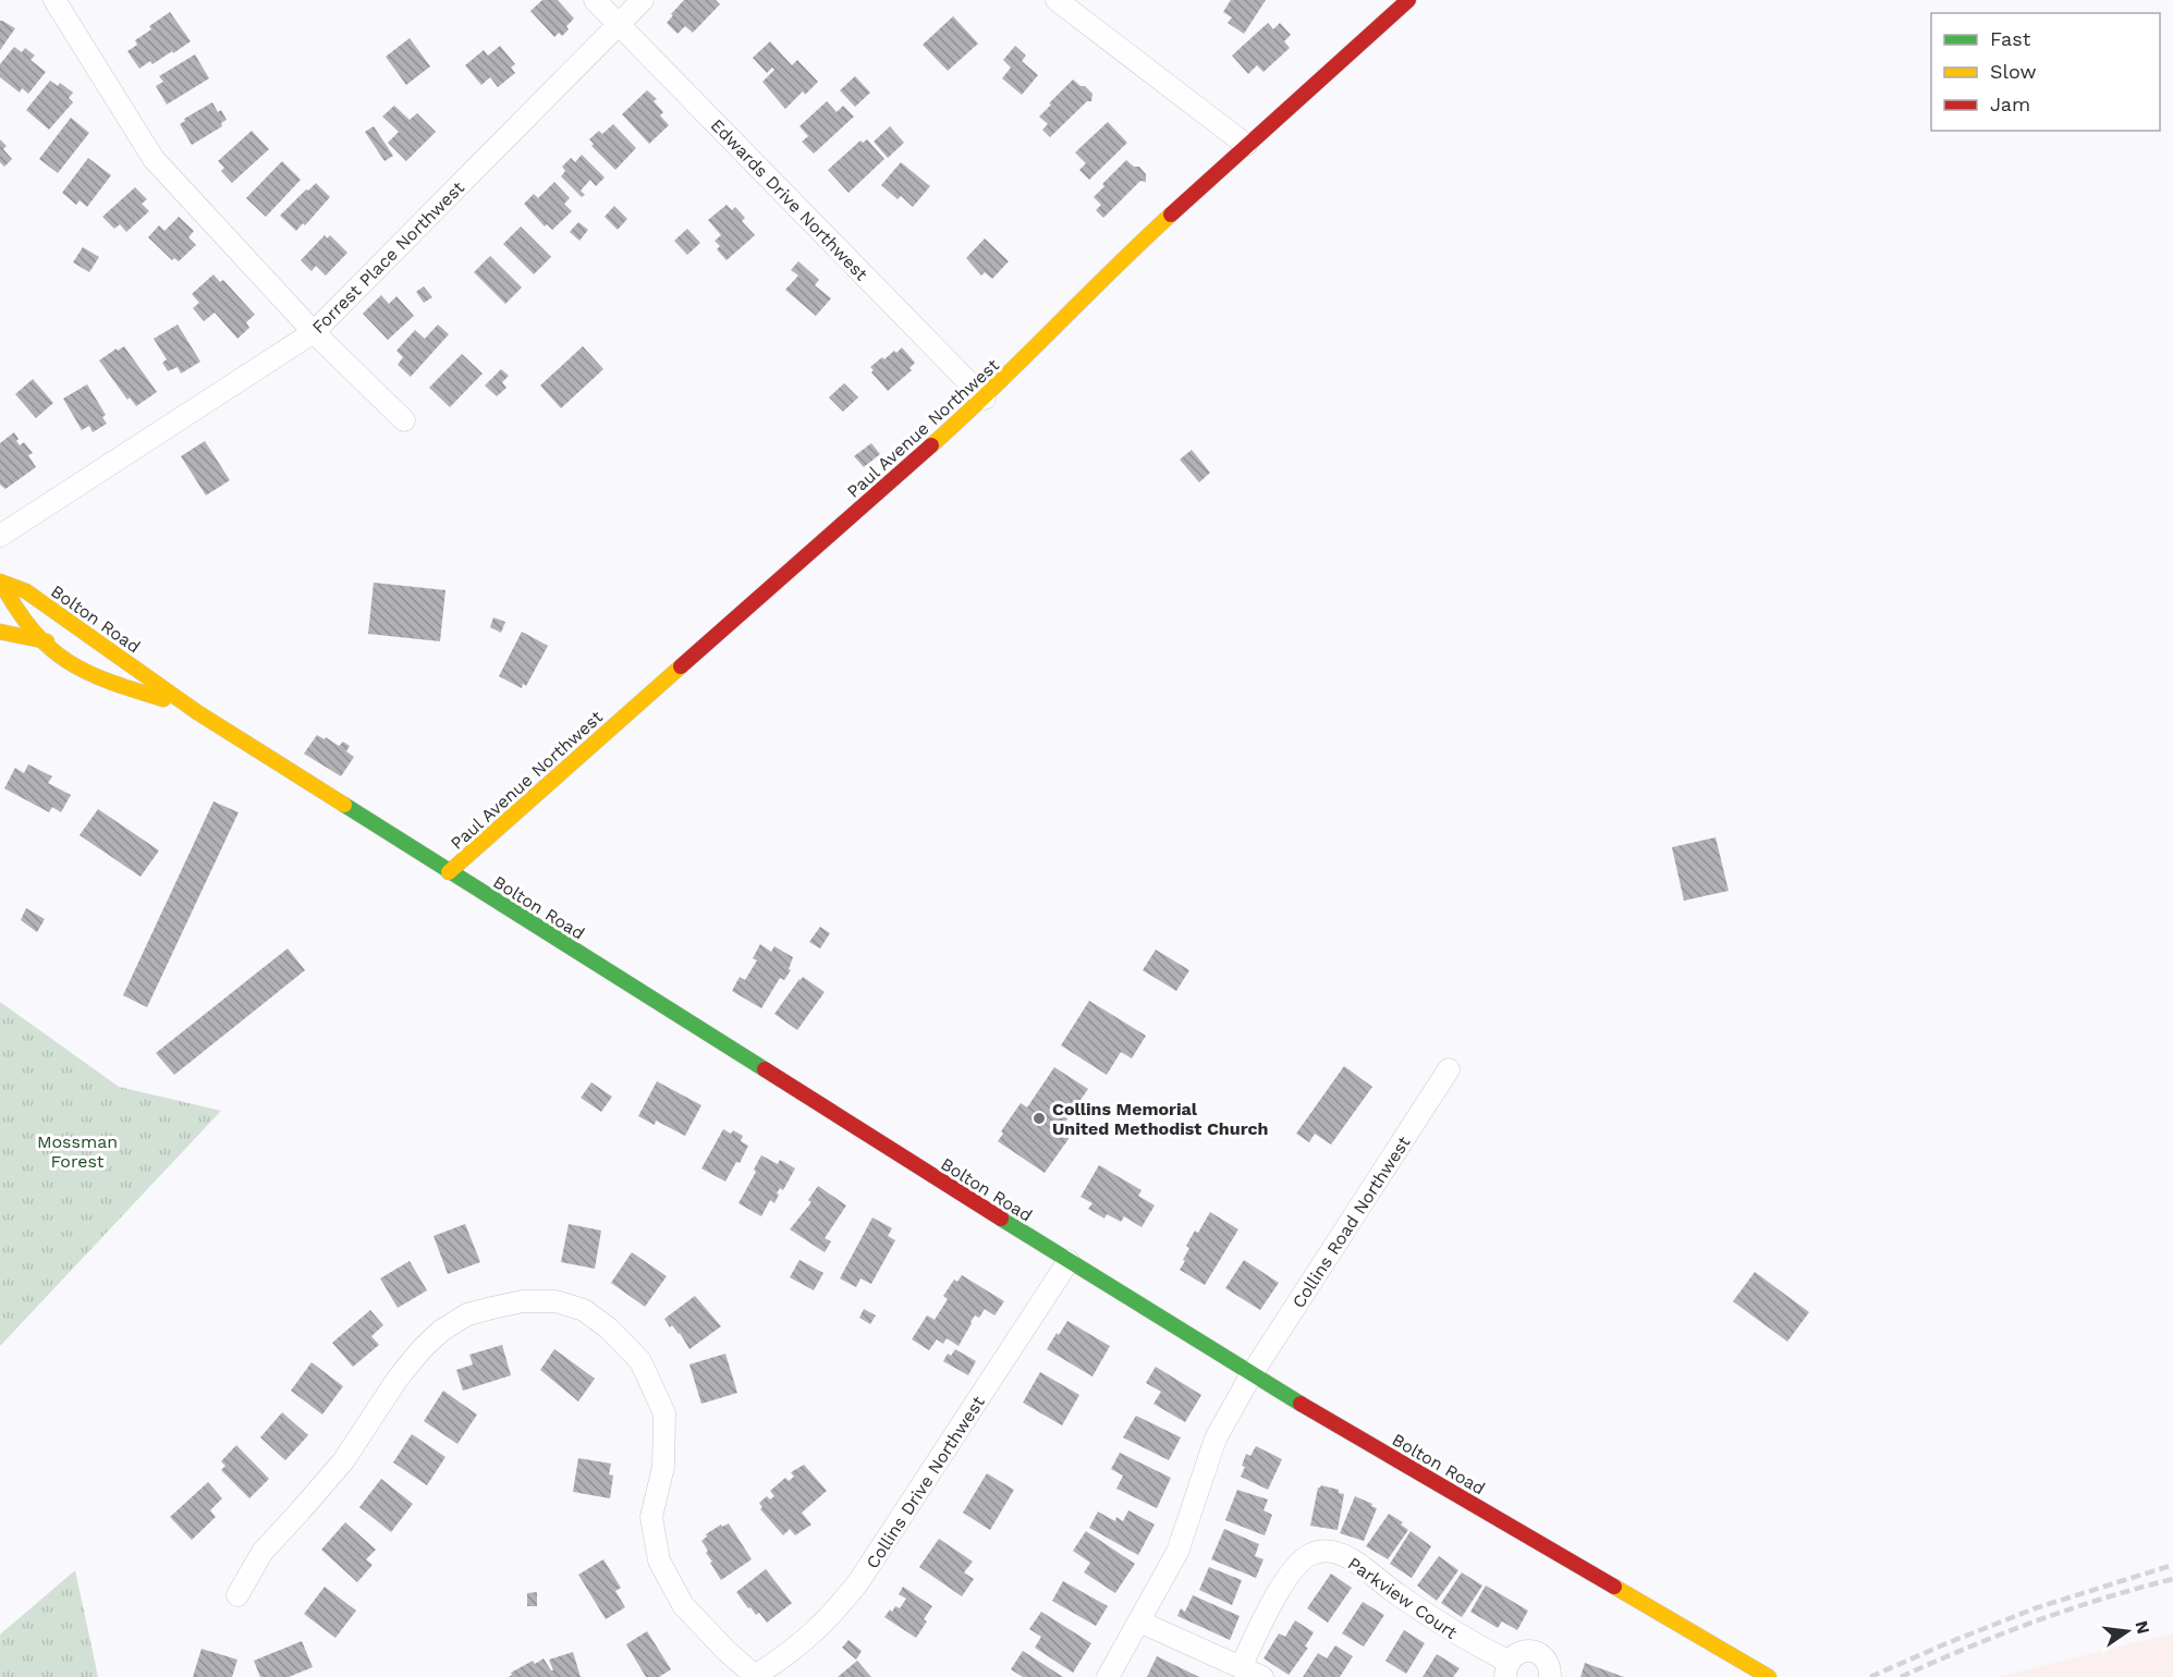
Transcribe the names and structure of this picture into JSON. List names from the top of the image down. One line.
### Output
{"streets":{"street":["Edwards Drive Northwest","Forrest Place Northwest","Paul Avenue Northwest","Bolton Road","Collins Road Northwest","Collins Drive Northwest","Parkview Court"]},"crossings":[["Edwards Drive Northwest","Forrest Place Northwest"],["Edwards Drive Northwest","Paul Avenue Northwest"],["Paul Avenue Northwest","Bolton Road"],["Bolton Road","Collins Road Northwest"],["Bolton Road","Collins Drive Northwest"]],"parks":["Mossman Forest"],"places":["Collins Memorial United Methodist Church"],"legend":["Fast","Slow","Jam"],"north":"right"}
